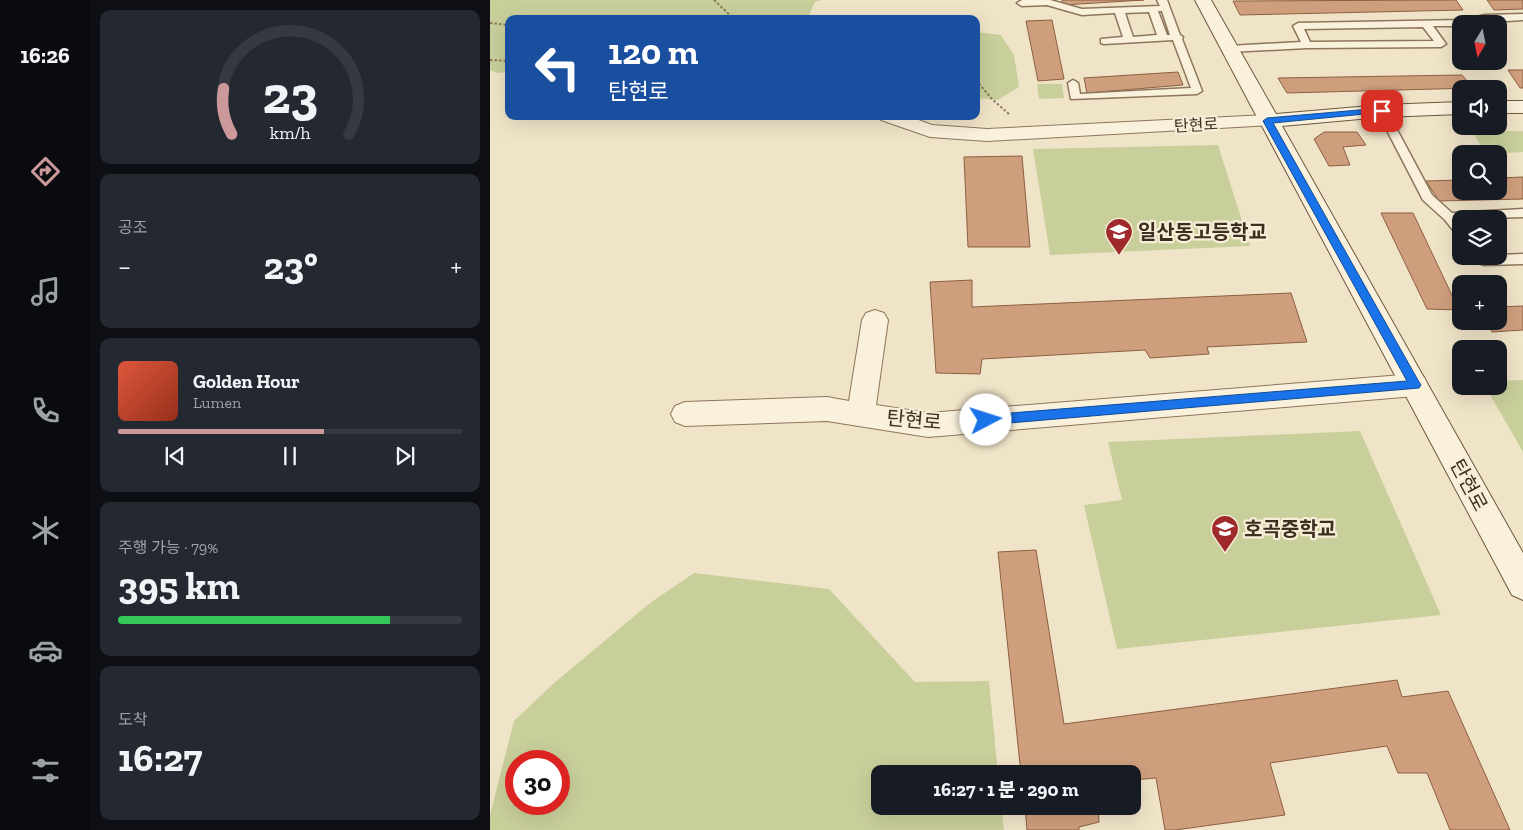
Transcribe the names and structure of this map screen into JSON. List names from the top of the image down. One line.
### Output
{"streets":{"street":["탄현로"]},"places":{"school or university":["일산동고등학교","호곡중학교"]},"north":"bottom","page":{"tabs":"16:26","map_buttons":["+","−"],"turn":["120 m","탄현로"],"tile":["공조",["주행 가능 · 79%","395 km"],["도착","16:27"]],"heat":["−","23°","+"],"song":["Golden Hour","Lumen"],"limit":"30","trip":"16:27 · 1 분 · 290 m","gauge":["23","km/h"]}}
